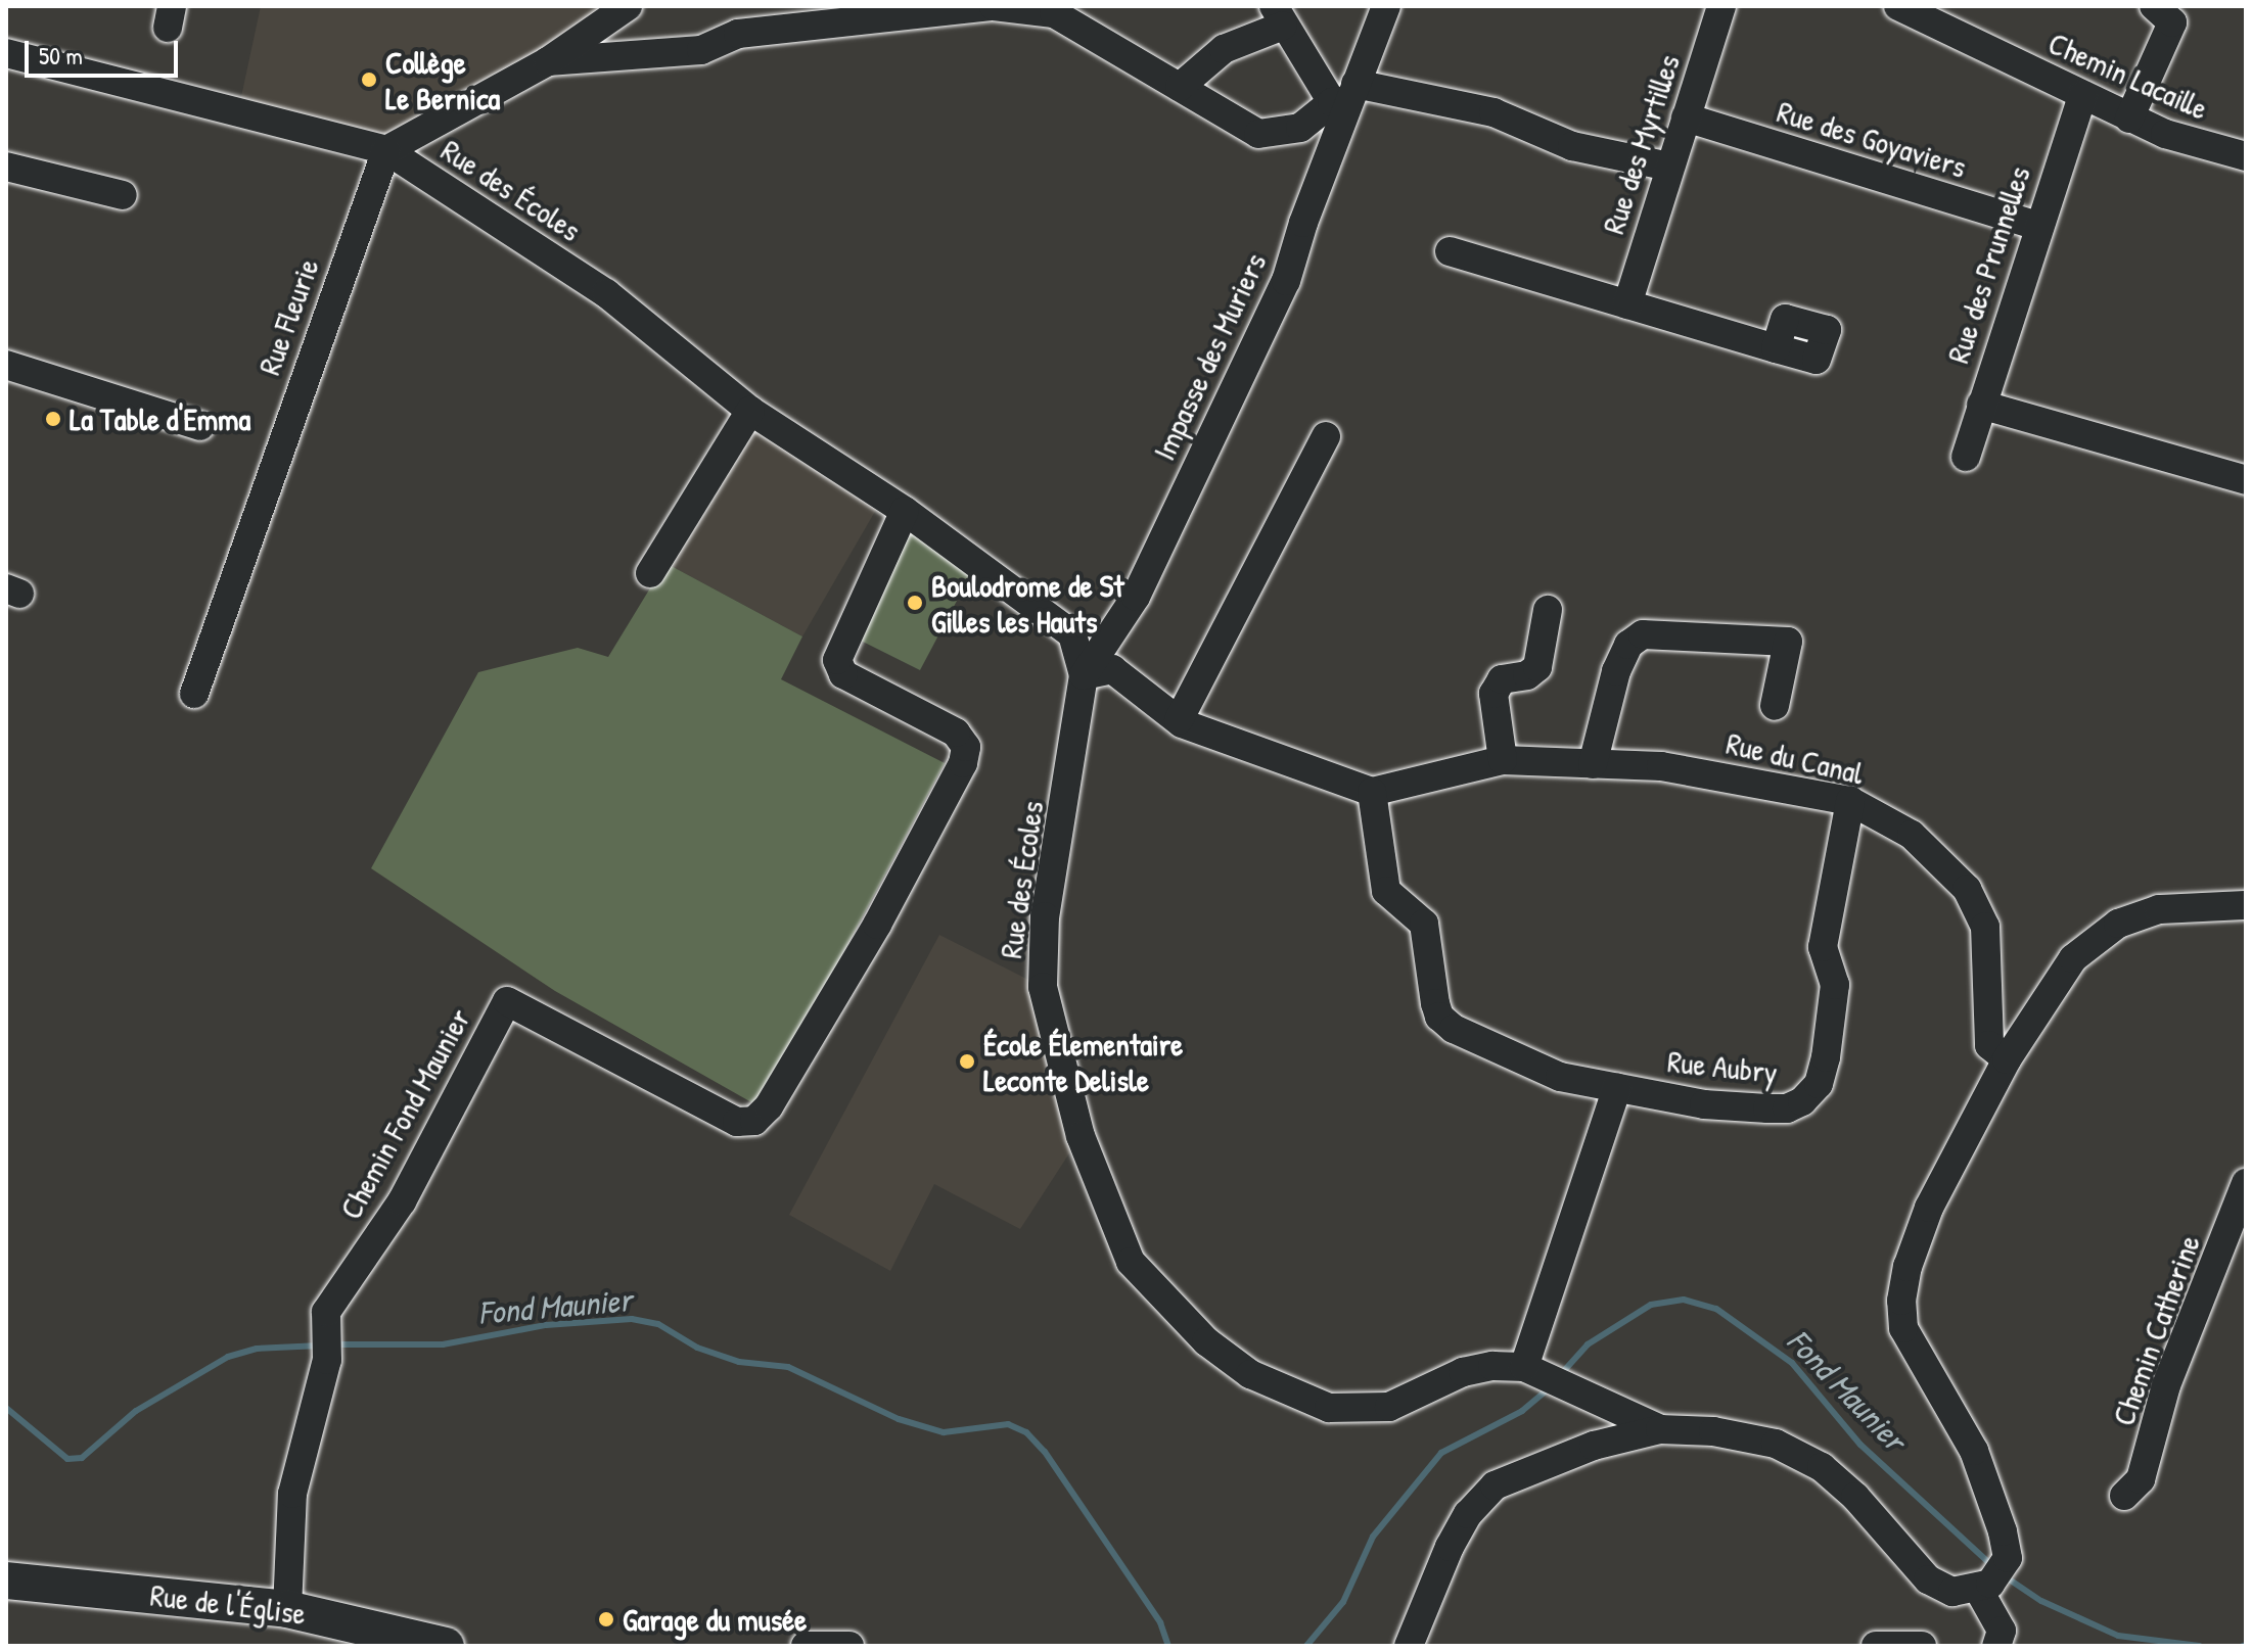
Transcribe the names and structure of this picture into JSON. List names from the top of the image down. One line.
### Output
{"streets":{"main road":["Rue de l'Église"],"street":["Chemin Lacaille","Rue des Goyaviers","Rue des Myrtilles","Rue des Écoles","Rue des Prunnelles","Rue Fleurie","Impasse des Muriers","Rue du Canal","Rue Aubry","Chemin Fond Maunier","Chemin Catherine"]},"crossings":[["Chemin Lacaille","Rue des Prunnelles"],["Rue des Goyaviers","Rue des Myrtilles"],["Rue des Goyaviers","Rue des Prunnelles"],["Rue des Écoles","Rue Fleurie"],["Rue des Écoles","Impasse des Muriers"],["Rue des Écoles","Chemin Fond Maunier"],["Rue du Canal","Rue Aubry"],["Chemin Fond Maunier","Rue de l'Église"]],"water":["Fond Maunier"],"places":["Collège Le Bernica","La Table d'Emma","Boulodrome de St Gilles les Hauts","École Élementaire Leconte Delisle","Garage du musée"],"scale_bar":"50 m"}
